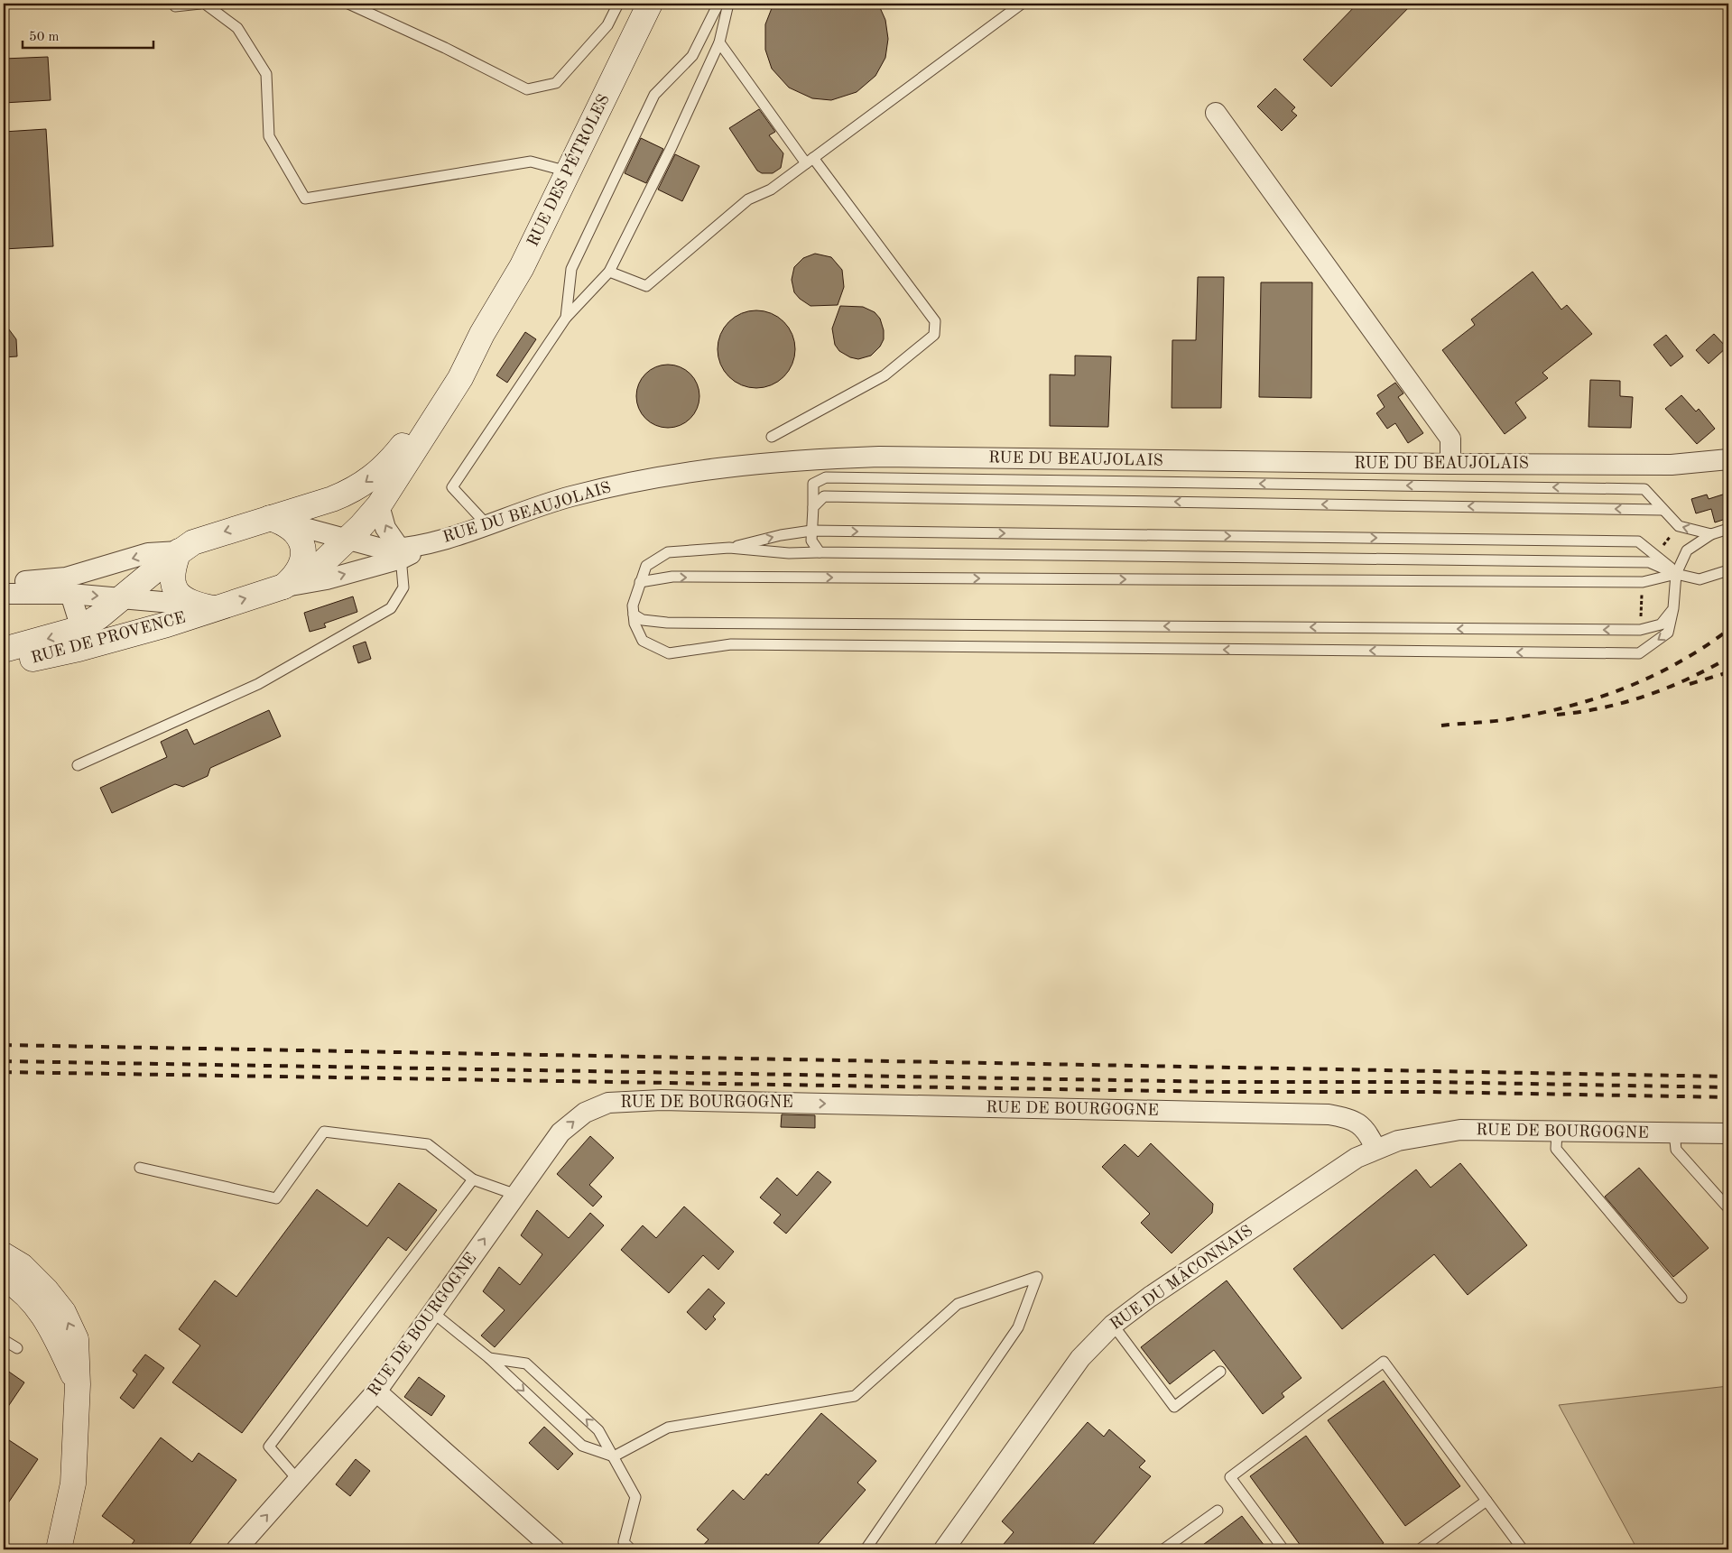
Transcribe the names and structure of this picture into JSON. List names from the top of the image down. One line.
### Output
{"streets":{"main road":["RUE DES PÉTROLES","RUE DE PROVENCE"],"street":["RUE DU BEAUJOLAIS","RUE DE BOURGOGNE","RUE DU MÂCONNAIS"]},"crossings":[["RUE DES PÉTROLES","RUE DU BEAUJOLAIS"],["RUE DES PÉTROLES","RUE DE PROVENCE"],["RUE DU BEAUJOLAIS","RUE DE PROVENCE"],["RUE DE BOURGOGNE","RUE DU MÂCONNAIS"]],"one_way":["RUE DE BOURGOGNE"],"scale_bar":"50 m"}
